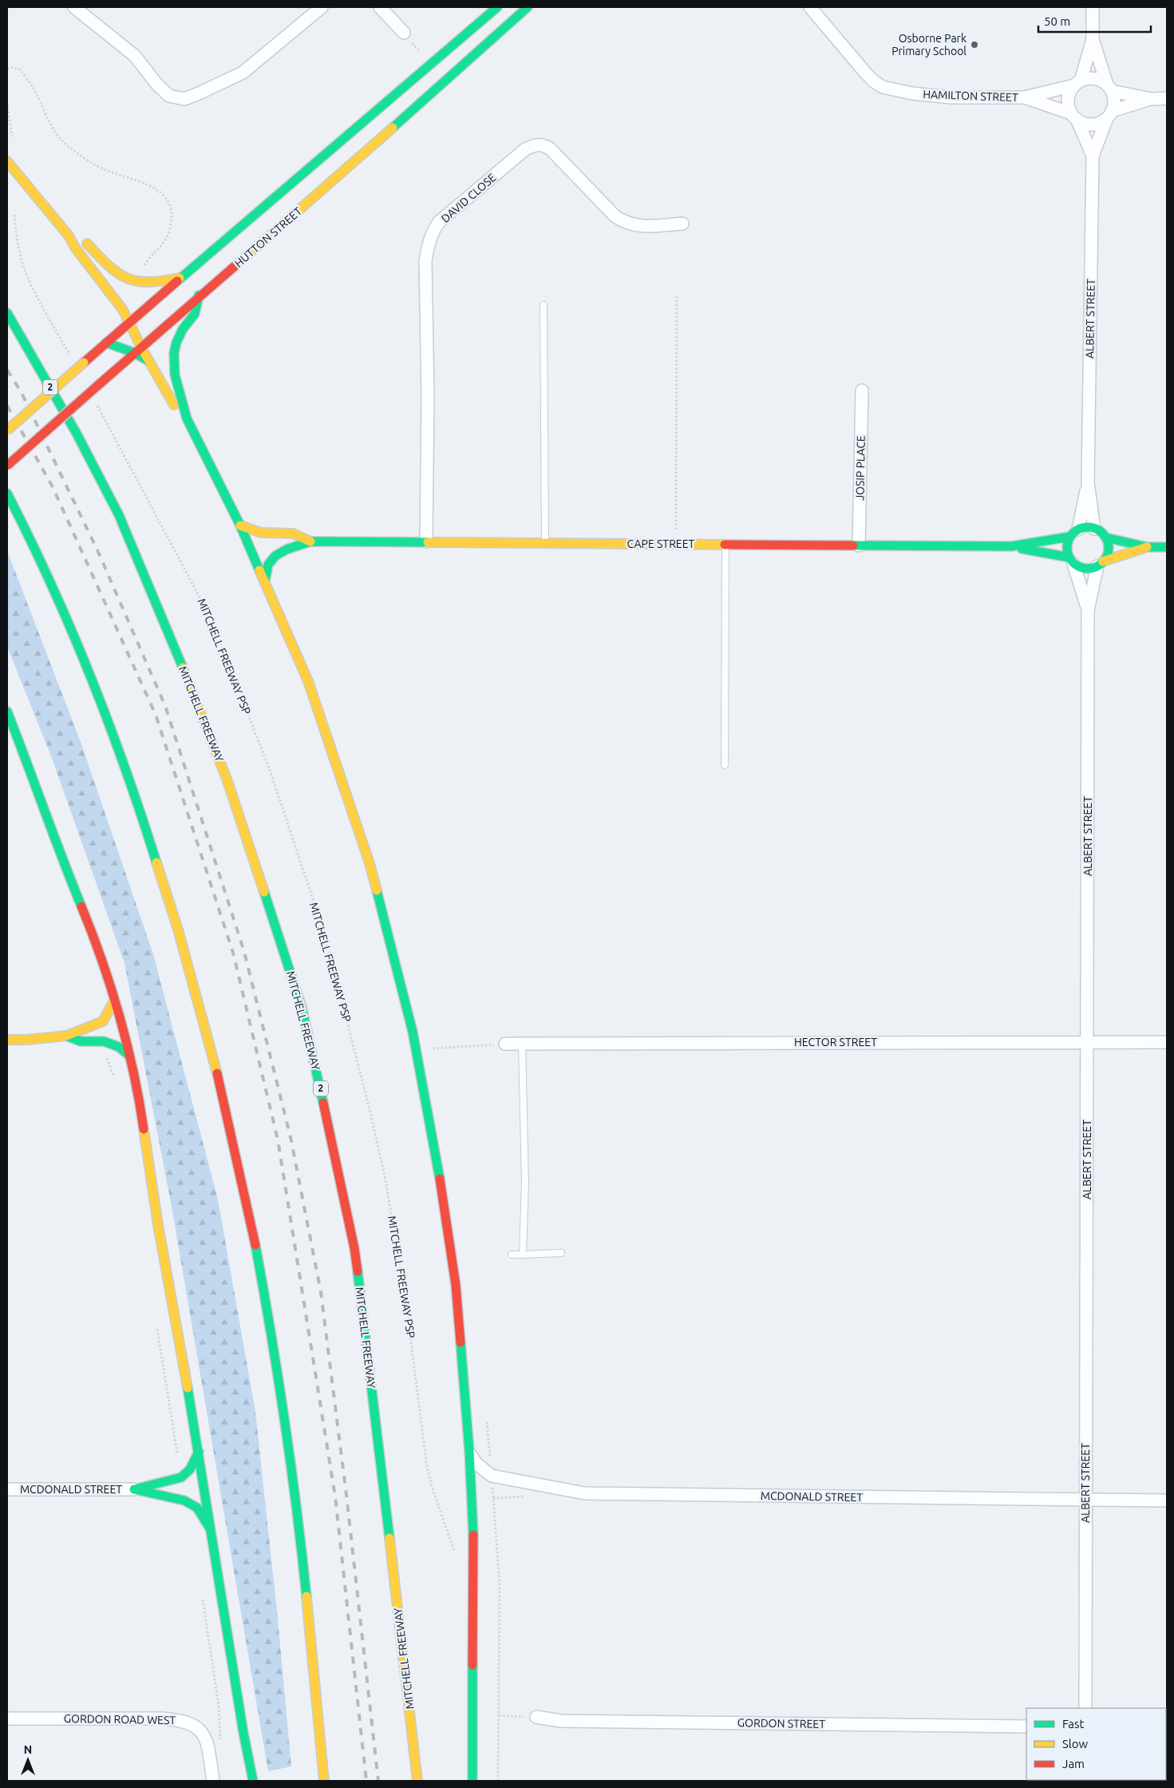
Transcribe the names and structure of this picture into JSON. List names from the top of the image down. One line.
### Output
{"streets":{"main road":["HUTTON STREET","2","CAPE STREET","MITCHELL FREEWAY"],"street":["HAMILTON STREET","DAVID CLOSE","ALBERT STREET","JOSIP PLACE","HECTOR STREET","MCDONALD STREET","GORDON ROAD WEST","GORDON STREET"],"path":["MITCHELL FREEWAY PSP"]},"crossings":[["HAMILTON STREET","ALBERT STREET"],["DAVID CLOSE","CAPE STREET"],["ALBERT STREET","CAPE STREET"],["ALBERT STREET","HECTOR STREET"],["ALBERT STREET","MCDONALD STREET"],["JOSIP PLACE","CAPE STREET"]],"places":["Osborne Park Primary School"],"legend":["Fast","Slow","Jam"],"scale_bar":"50 m","north":"top"}
